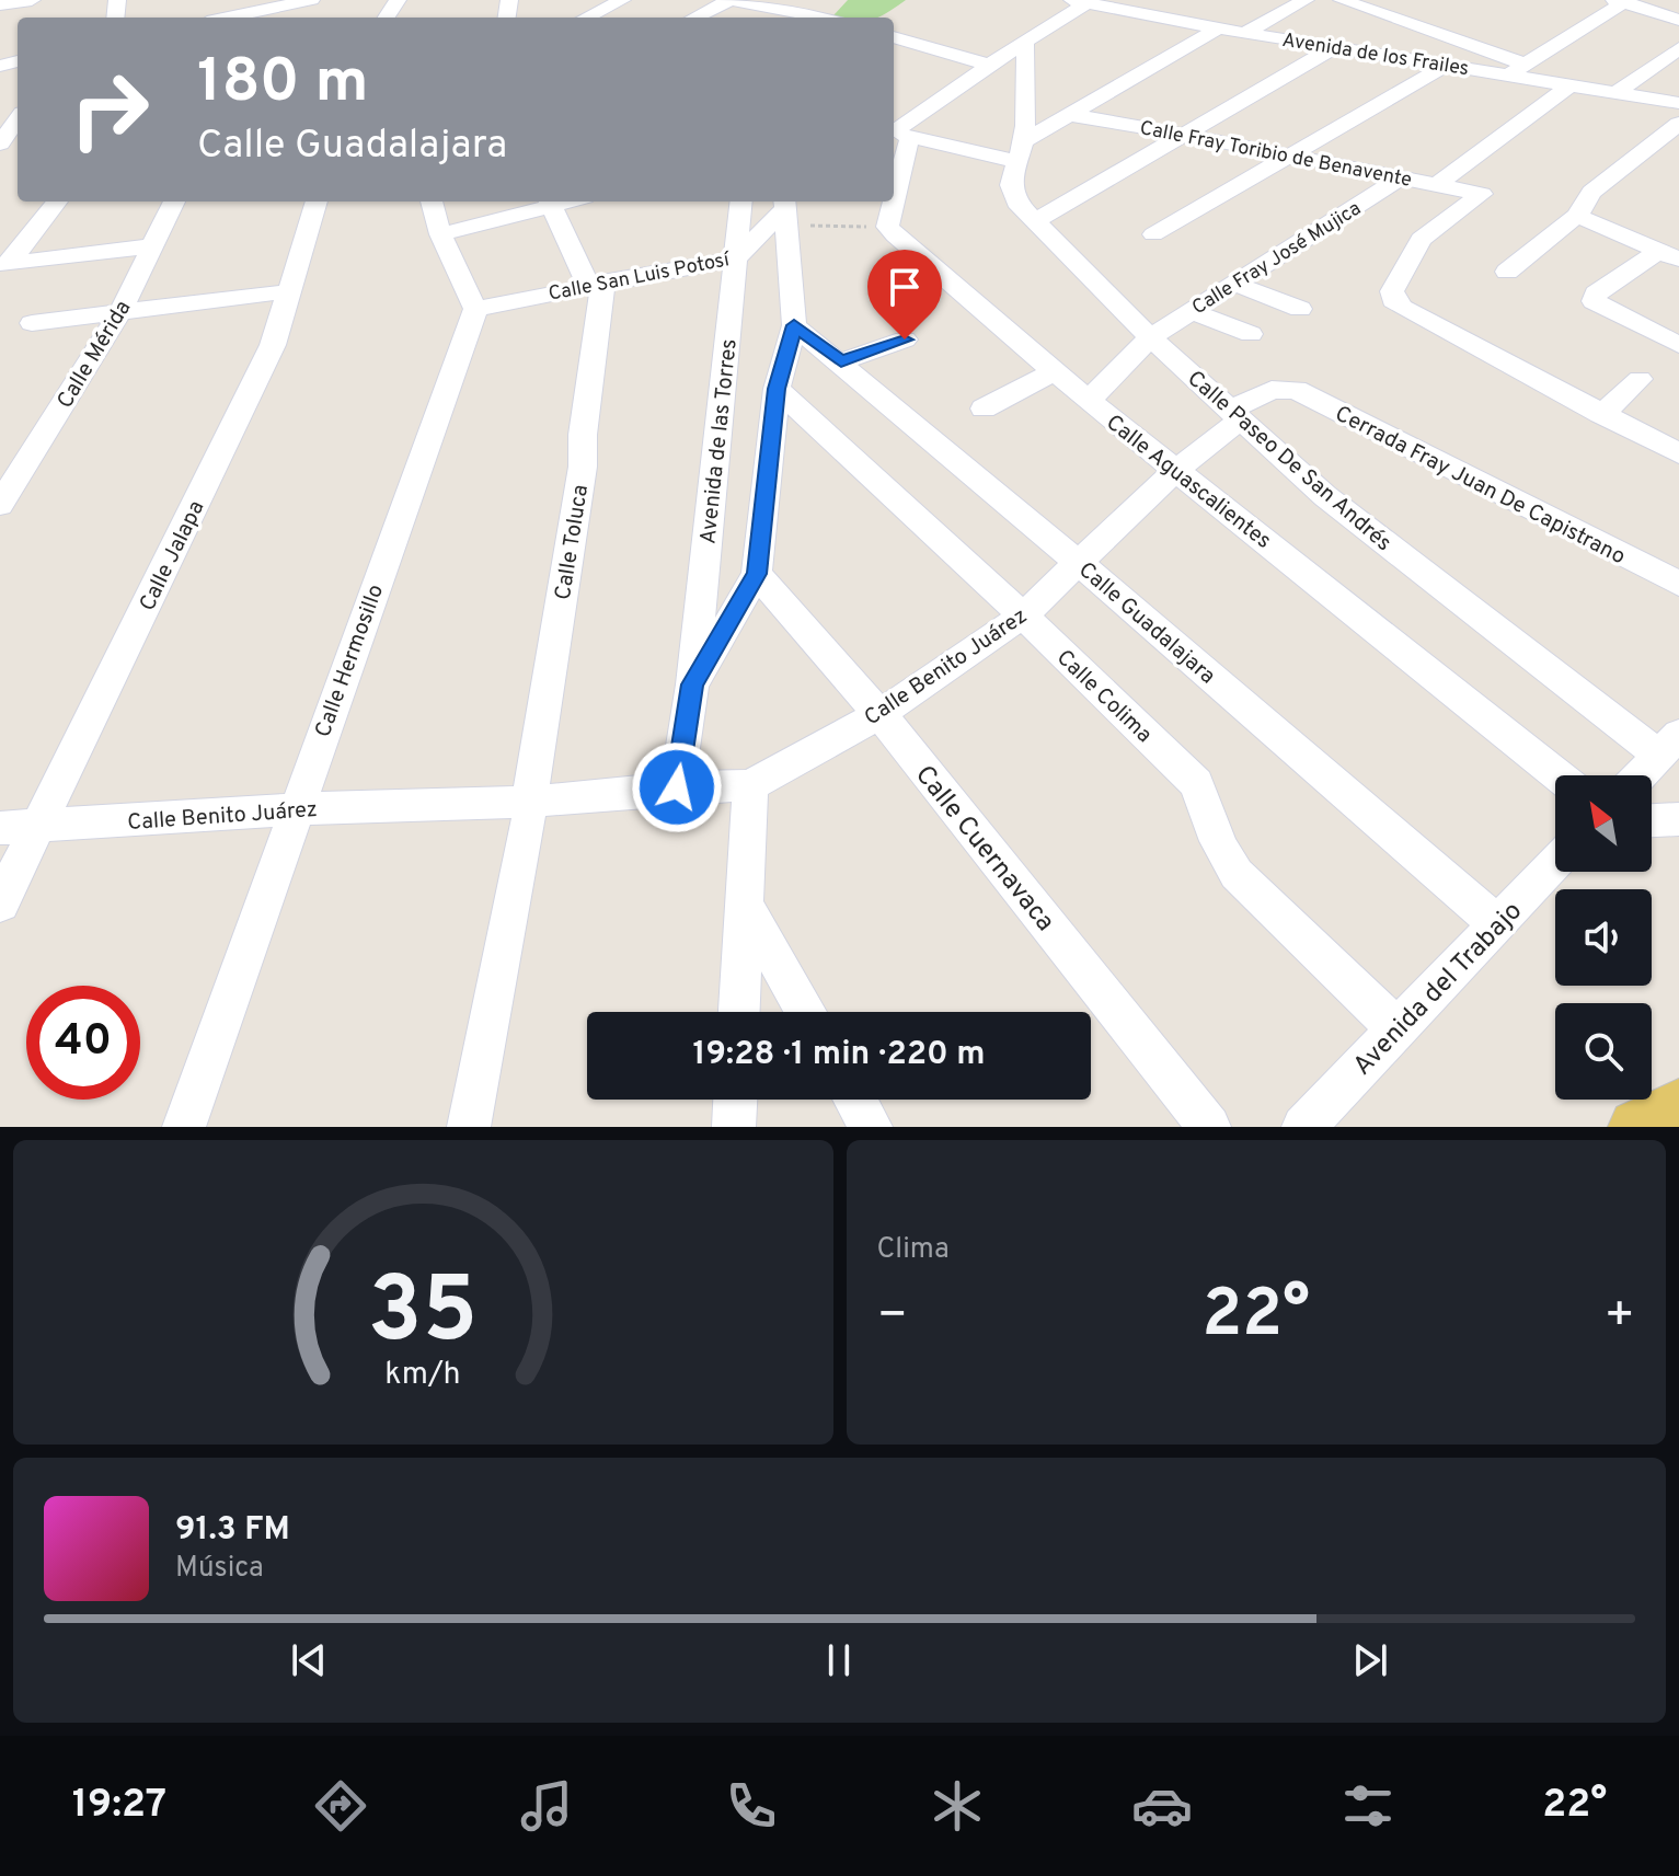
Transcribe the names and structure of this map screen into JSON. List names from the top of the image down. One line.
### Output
{"streets":{"street":["Avenida de los Frailes","Calle Fray Toribio de Benavente","Calle Fray José Mujica","Calle San Luis Potosí","Calle Mérida","Avenida de las Torres","Calle Paseo De San Andrés","Calle Aguascalientes","Cerrada Fray Juan De Capistrano","Calle Toluca","Calle Jalapa","Calle Guadalajara","Calle Hermosillo","Calle Benito Juárez","Calle Colima","Calle Cuernavaca","Avenida del Trabajo"]},"crossings":[["Calle Fray Toribio de Benavente","Calle Fray José Mujica"],["Calle Fray José Mujica","Calle Paseo De San Andrés"],["Calle Fray José Mujica","Calle Aguascalientes"],["Calle San Luis Potosí","Avenida de las Torres"],["Calle San Luis Potosí","Calle Toluca"],["Calle San Luis Potosí","Calle Hermosillo"],["Avenida de las Torres","Calle Guadalajara"],["Avenida de las Torres","Calle Benito Juárez"],["Avenida de las Torres","Calle Colima"],["Avenida de las Torres","Calle Cuernavaca"],["Calle Paseo De San Andrés","Calle Benito Juárez"],["Calle Aguascalientes","Calle Benito Juárez"],["Cerrada Fray Juan De Capistrano","Calle Benito Juárez"],["Calle Toluca","Calle Benito Juárez"],["Calle Jalapa","Calle Benito Juárez"],["Calle Guadalajara","Calle Benito Juárez"],["Calle Guadalajara","Avenida del Trabajo"],["Calle Hermosillo","Calle Benito Juárez"],["Calle Benito Juárez","Calle Colima"],["Calle Benito Juárez","Calle Cuernavaca"],["Calle Colima","Avenida del Trabajo"]],"north":"top left","page":{"turn":["180 m","Calle Guadalajara"],"limit":"40","trip":"19:28 · 1 min · 220 m","tile":"Clima","heat":["−","22°","+"],"song":["91.3 FM","Música"],"tabs":["19:27","22°"],"gauge":["35","km/h"]}}
